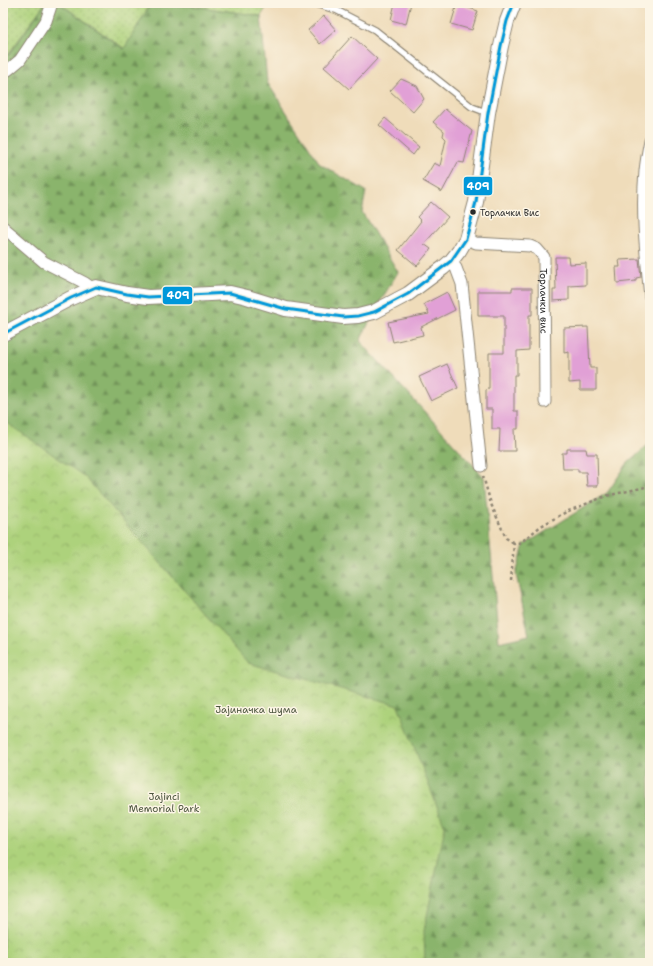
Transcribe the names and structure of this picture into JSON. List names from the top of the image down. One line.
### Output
{"streets":{"street":["Торлачки вис"]},"parks":["Јајиначка шума","Jajinci Memorial Park"],"places":["Торлачки Вис"],"lines":["transit line 409"]}
